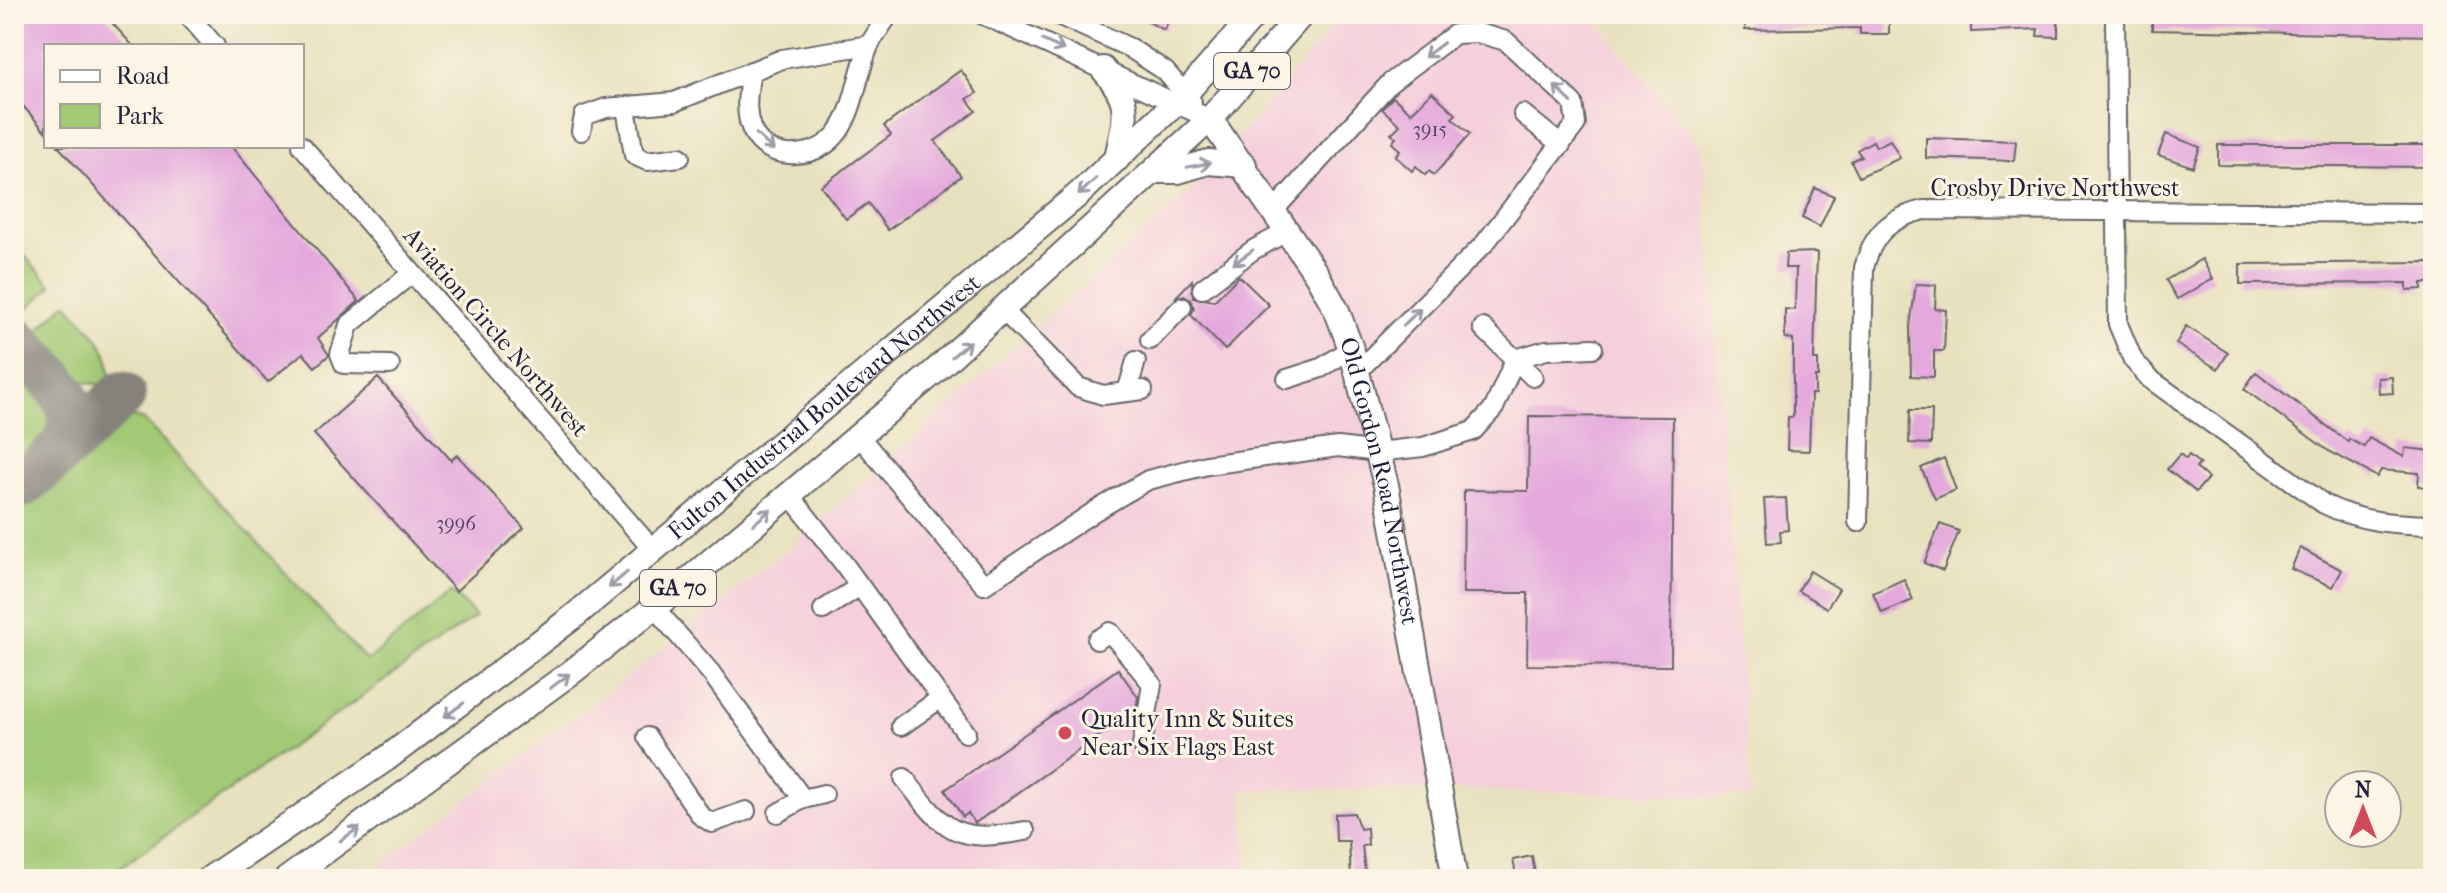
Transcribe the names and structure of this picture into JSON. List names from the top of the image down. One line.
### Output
{"streets":{"main road":["GA 70","Fulton Industrial Boulevard Northwest","Old Gordon Road Northwest"],"street":["Crosby Drive Northwest","Aviation Circle Northwest"]},"crossings":[["Aviation Circle Northwest","Fulton Industrial Boulevard Northwest"],["Fulton Industrial Boulevard Northwest","Old Gordon Road Northwest"]],"places":["Quality Inn & Suites Near Six Flags East"],"house_numbers":["3915","3996"],"legend":["Road","Park"],"north":"top"}
